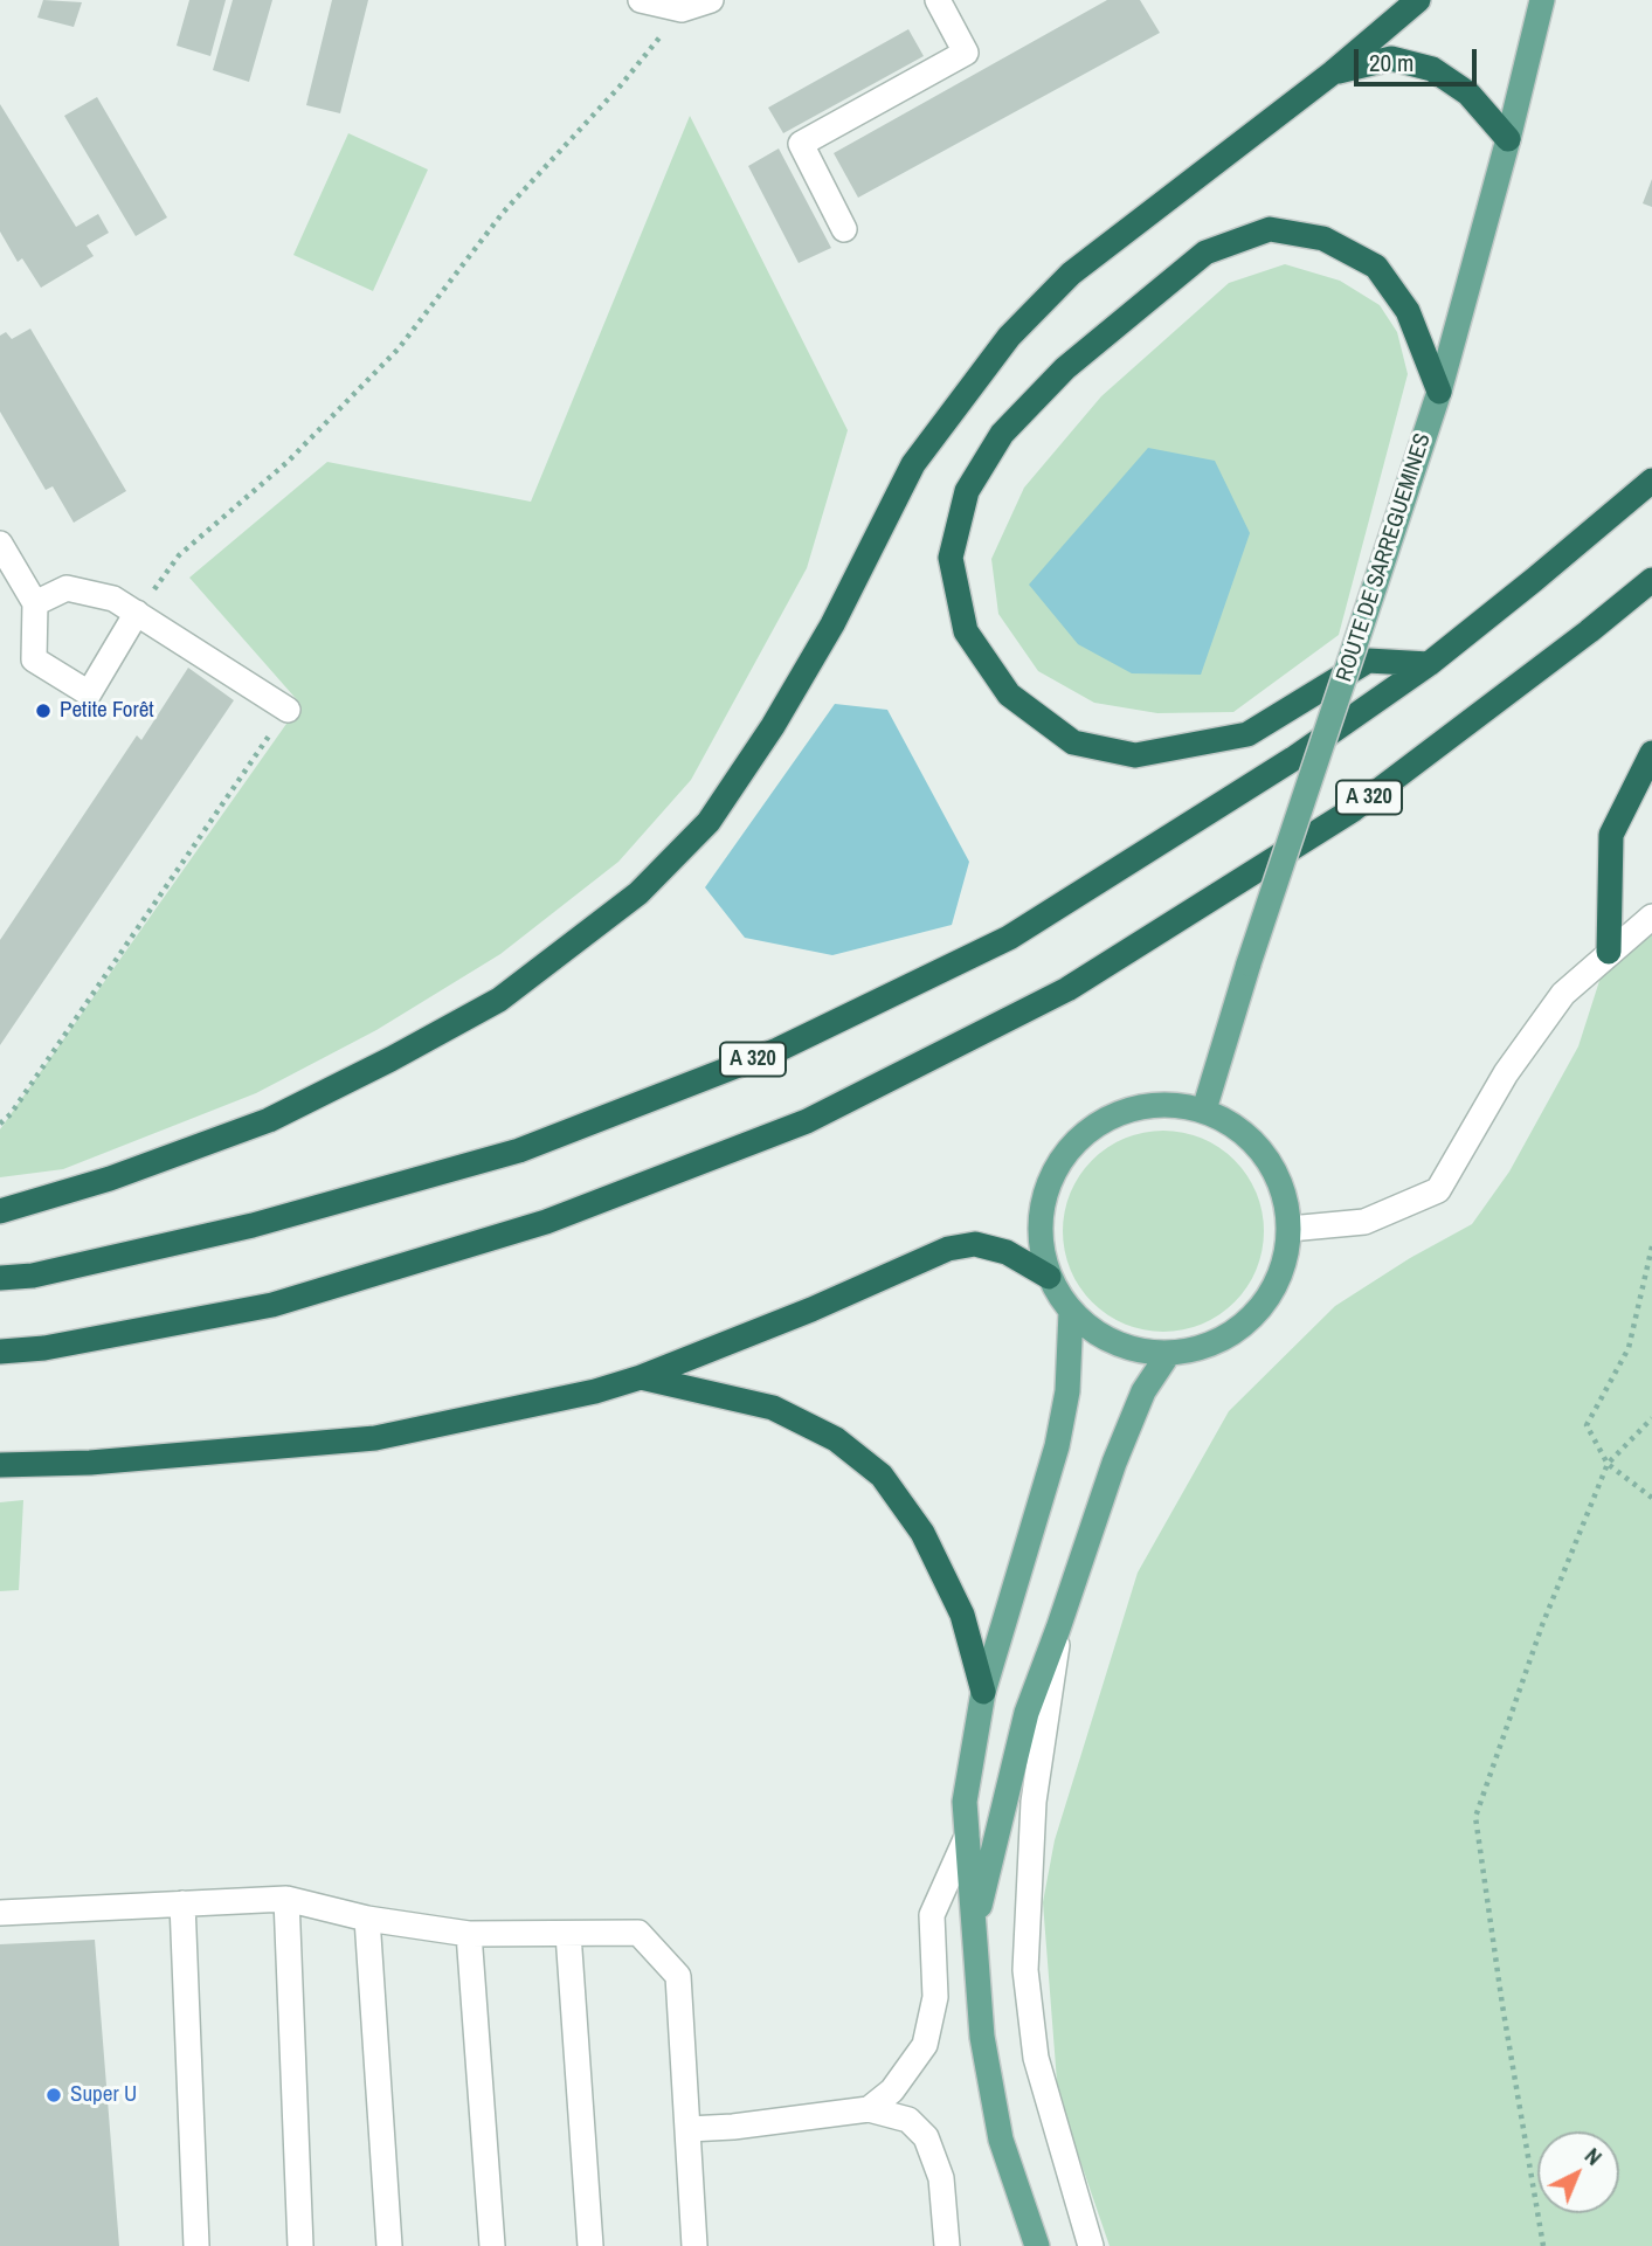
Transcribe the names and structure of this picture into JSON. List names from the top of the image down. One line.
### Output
{"streets":{"highway":["A 320"],"main road":["ROUTE DE SARREGUEMINES"]},"places":["Petite Forêt","Super U"],"scale_bar":"20 m","north":"top right"}
